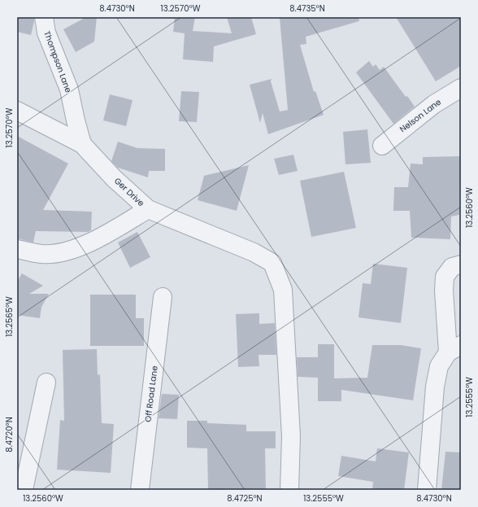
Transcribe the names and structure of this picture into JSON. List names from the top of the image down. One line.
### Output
{"streets":{"street":["Thompson Lane","Nelson Lane","Ger Drive","Off Road Lane"]},"crossings":[["Thompson Lane","Ger Drive"]],"coordinates":["8.4730°N","13.2570°W","8.4735°N","13.2560°W","13.2565°W","13.2555°W","8.4720°N","8.4725°N"]}
